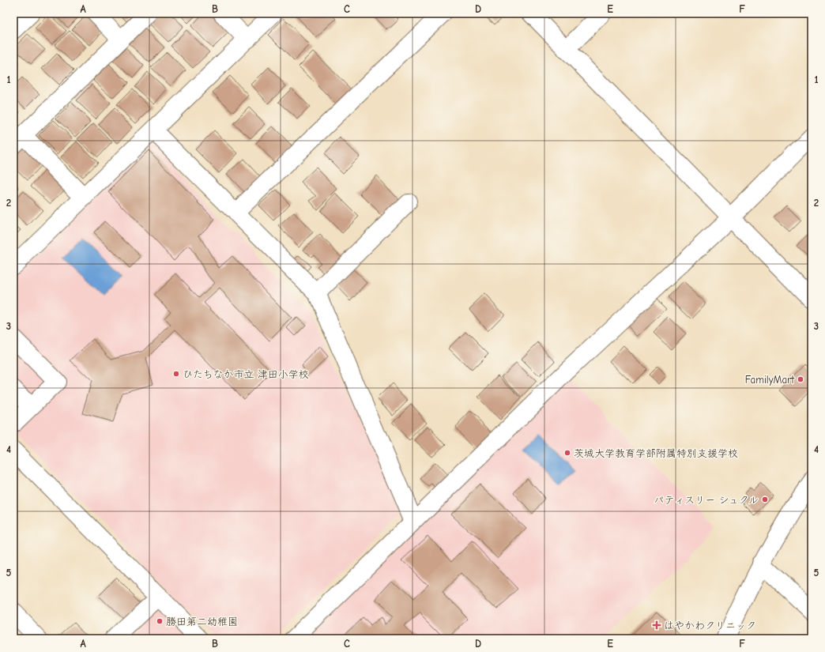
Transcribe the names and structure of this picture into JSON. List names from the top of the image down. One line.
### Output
{"places":{"other":["ひたちなか市立 津田小学校","FamilyMart","茨城大学教育学部附属特別支援学校","パティスリー シュクル","勝田第二幼稚園"],"health":["はやかわクリニック"]},"grid":{"columns":["A","B","C","D","E","F"],"rows":["1","2","3","4","5"]}}
